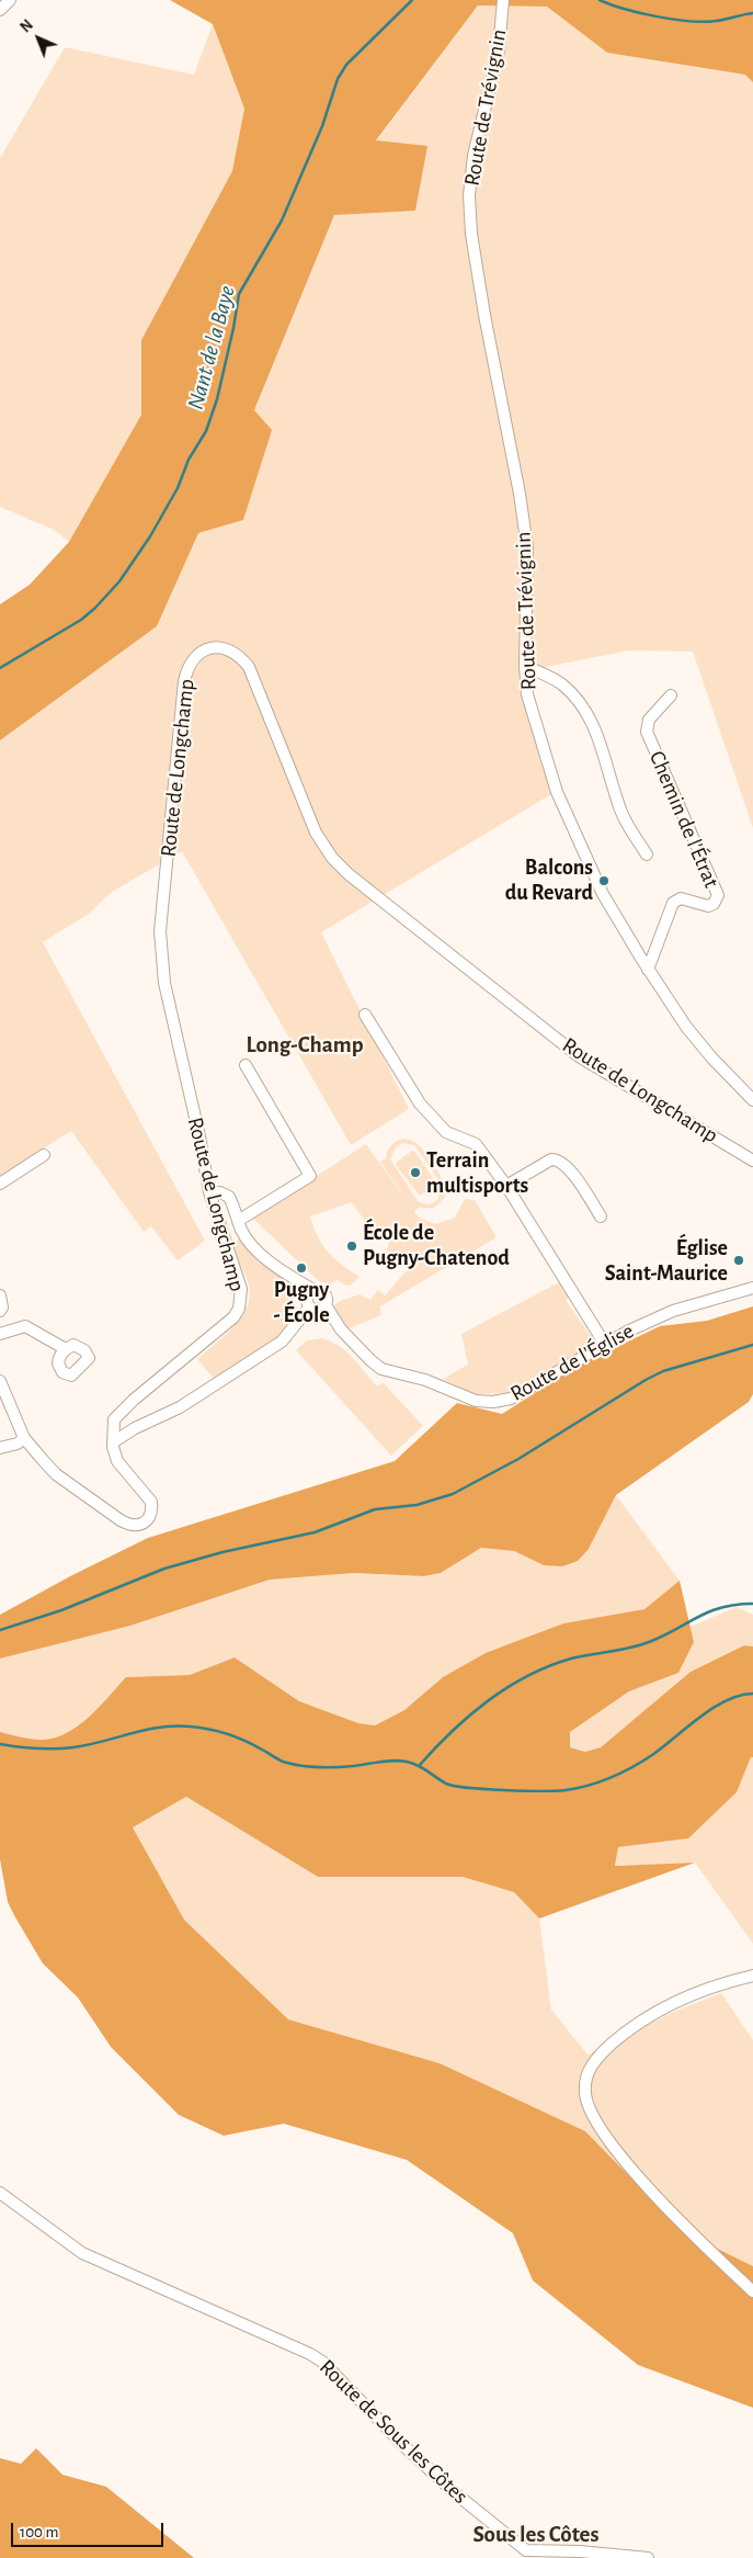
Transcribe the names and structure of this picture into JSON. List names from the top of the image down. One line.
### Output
{"streets":{"street":["Route de Trévignin","Route de Longchamp","Chemin de l'Étrat","Route de l'Église","Route de Sous les Côtes"]},"crossings":[["Route de Trévignin","Chemin de l'Étrat"]],"districts":["Long-Champ","Sous les Côtes"],"water":["Nant de la Baye"],"places":["Balcons du Revard","Terrain multisports","École de Pugny-Chatenod","Église Saint-Maurice","Pugny - École"],"scale_bar":"100 m","north":"top left"}
